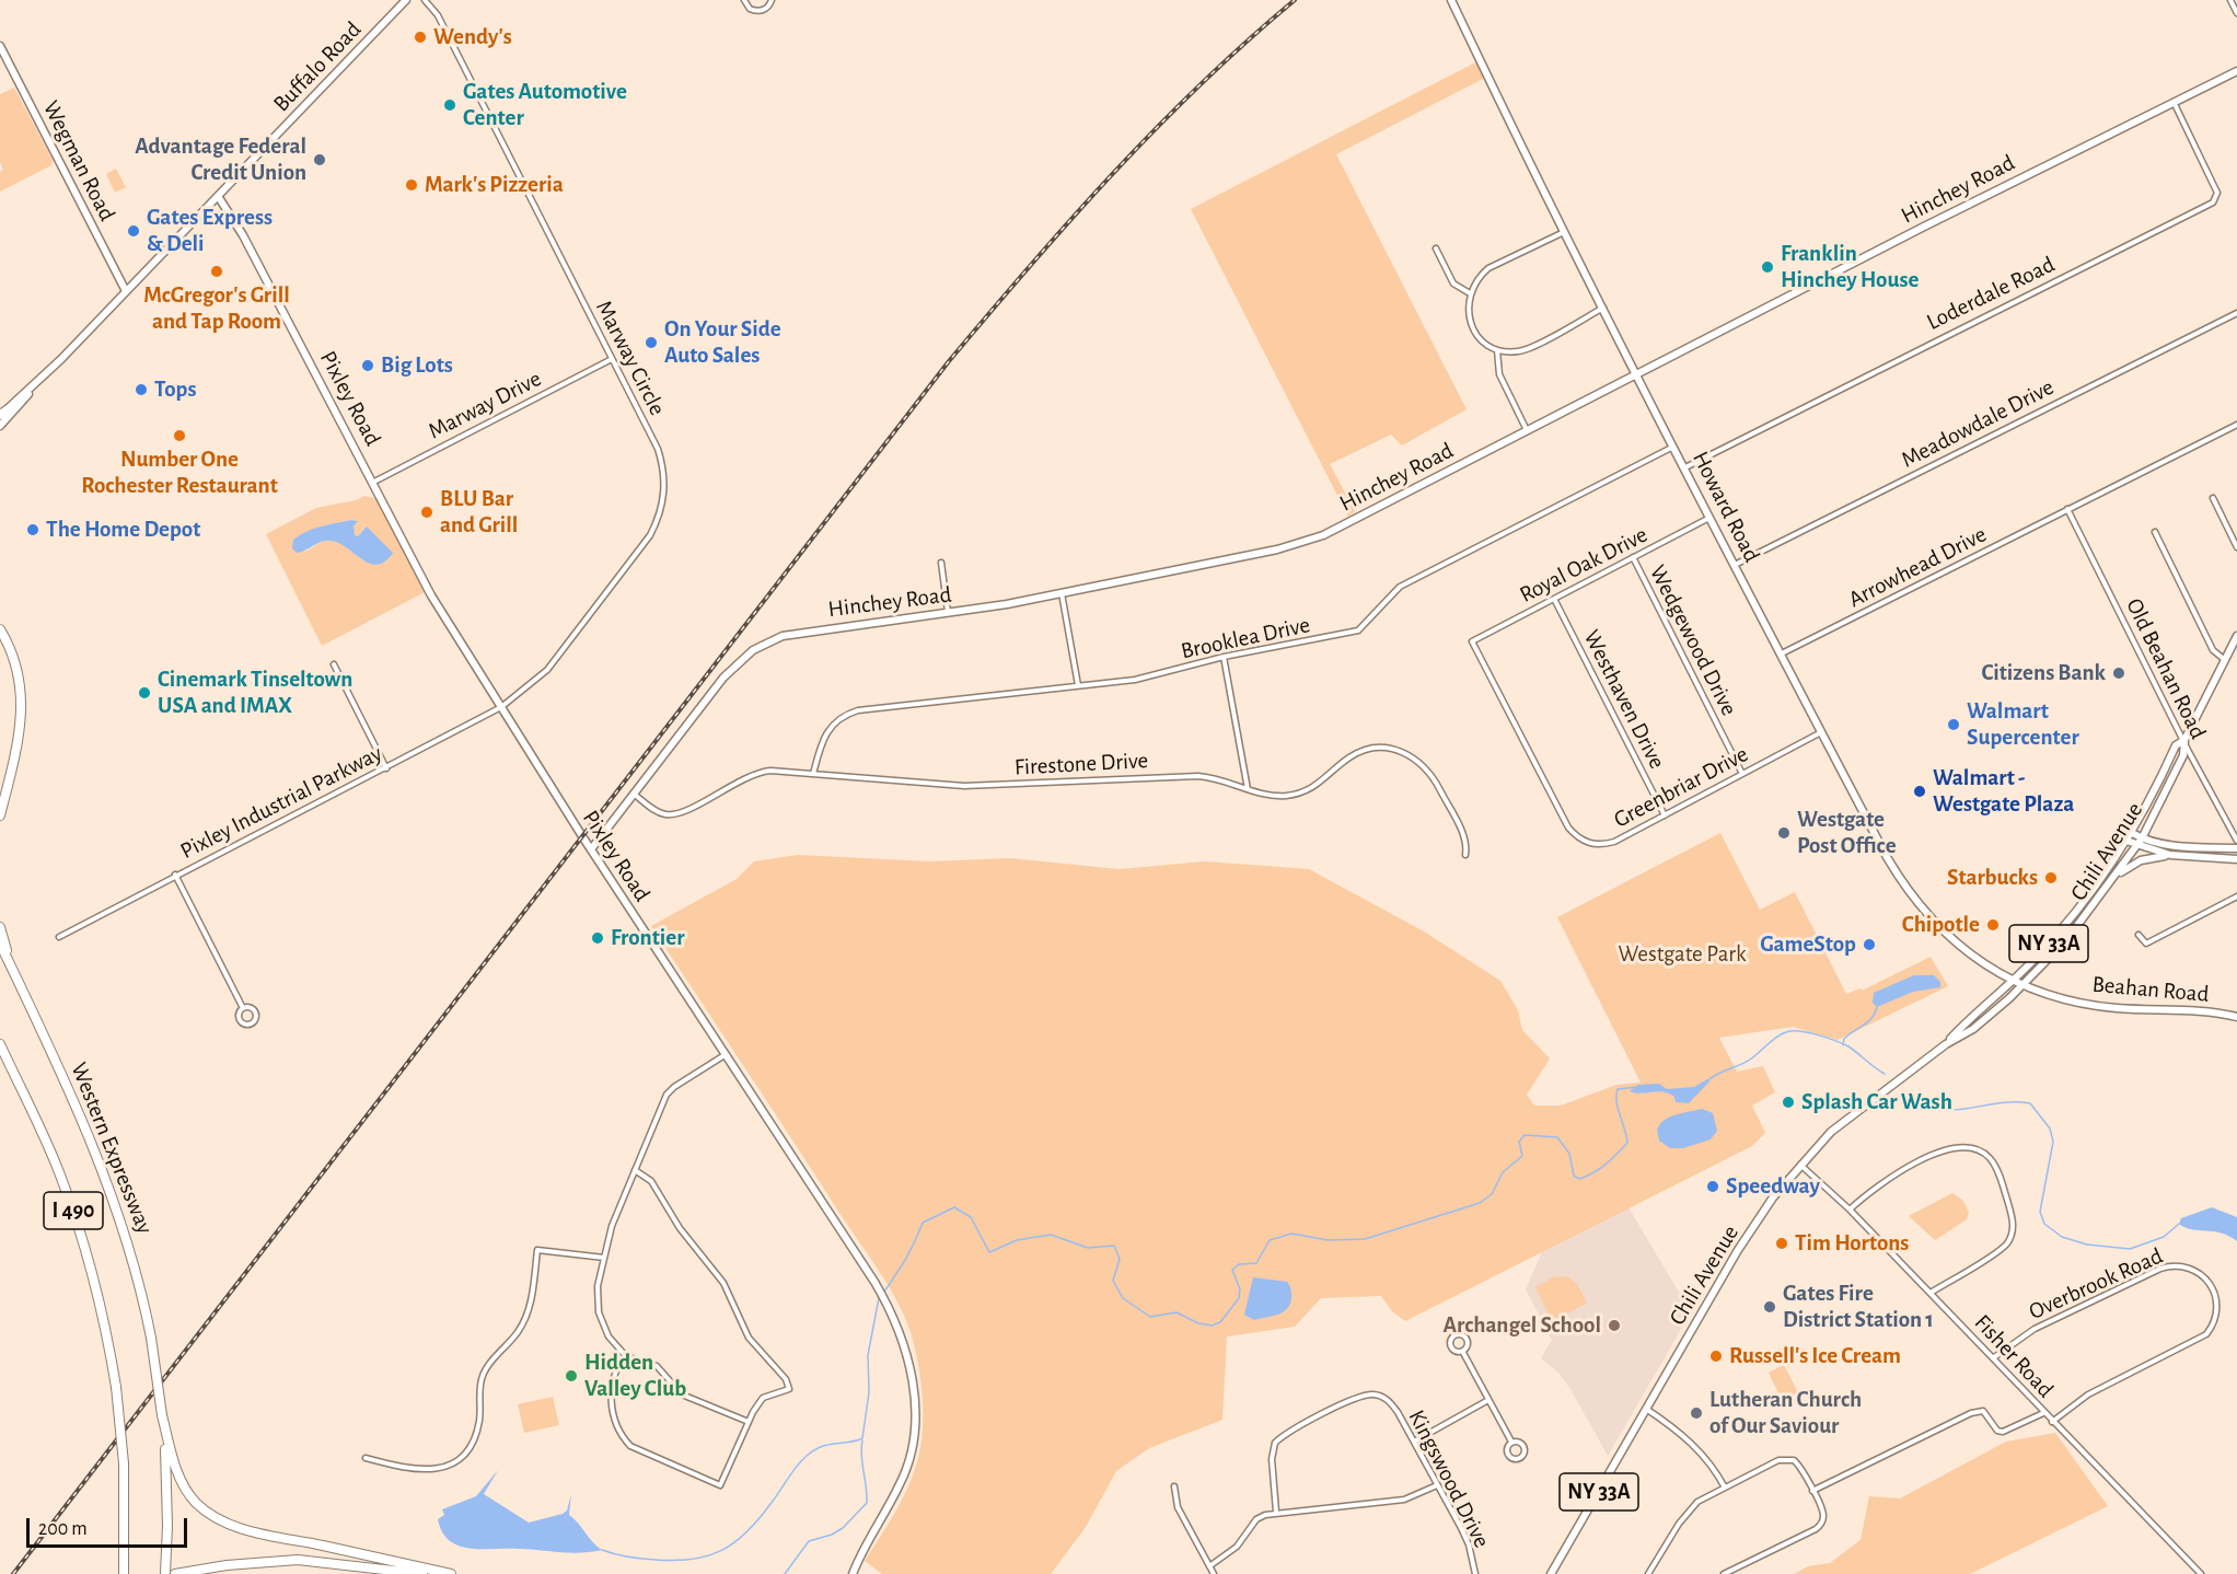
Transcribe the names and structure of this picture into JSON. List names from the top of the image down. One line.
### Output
{"streets":{"highway":["Western Expressway","I 490"],"street":["Buffalo Road","Wegman Road","Hinchey Road","Loderdale Road","Marway Circle","Pixley Road","Marway Drive","Meadowdale Drive","Howard Road","Royal Oak Drive","Arrowhead Drive","Brooklea Drive","Wedgewood Drive","Old Beahan Road","Westhaven Drive","Firestone Drive","Greenbriar Drive","Pixley Industrial Parkway","Chili Avenue","NY 33A","Beahan Road","Overbrook Road","Fisher Road","Kingswood Drive"]},"crossings":[["Buffalo Road","Wegman Road"],["Buffalo Road","Pixley Road"],["Hinchey Road","Loderdale Road"],["Hinchey Road","Pixley Road"],["Hinchey Road","Howard Road"],["Hinchey Road","Firestone Drive"],["Loderdale Road","Howard Road"],["Marway Circle","Pixley Road"],["Marway Circle","Marway Drive"],["Marway Circle","Pixley Industrial Parkway"],["Pixley Road","Marway Drive"],["Pixley Road","Pixley Industrial Parkway"],["Meadowdale Drive","Howard Road"],["Howard Road","Royal Oak Drive"],["Howard Road","Arrowhead Drive"],["Howard Road","Brooklea Drive"],["Howard Road","Greenbriar Drive"],["Howard Road","Chili Avenue"],["Howard Road","Beahan Road"],["Royal Oak Drive","Wedgewood Drive"],["Royal Oak Drive","Westhaven Drive"],["Royal Oak Drive","Greenbriar Drive"],["Arrowhead Drive","Old Beahan Road"],["Brooklea Drive","Firestone Drive"],["Wedgewood Drive","Greenbriar Drive"],["Old Beahan Road","Chili Avenue"],["Westhaven Drive","Greenbriar Drive"],["Chili Avenue","Beahan Road"],["Chili Avenue","Fisher Road"],["Overbrook Road","Fisher Road"]],"parks":["Westgate Park"],"places":["Wendy's","Gates Automotive Center","Advantage Federal Credit Union","Mark's Pizzeria","Gates Express & Deli","Franklin Hinchey House","McGregor's Grill and Tap Room","On Your Side Auto Sales","Big Lots","Tops","Number One Rochester Restaurant","BLU Bar and Grill","The Home Depot","Citizens Bank","Cinemark Tinseltown USA and IMAX","Walmart Supercenter","Walmart - Westgate Plaza","Westgate Post Office","Starbucks","Chipotle","Frontier","GameStop","Splash Car Wash","Speedway","Tim Hortons","Gates Fire District Station 1","Archangel School","Russell's Ice Cream","Hidden Valley Club","Lutheran Church of Our Saviour"],"scale_bar":"200 m"}
